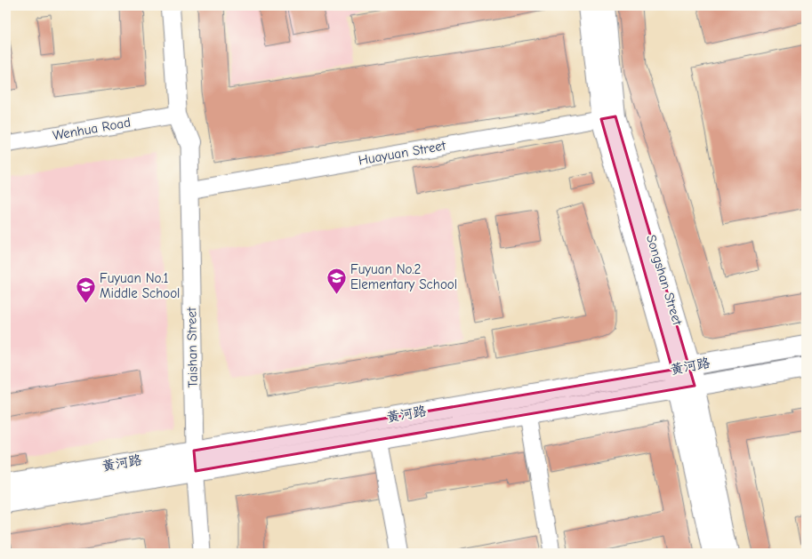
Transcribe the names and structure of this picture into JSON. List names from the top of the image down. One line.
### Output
{"streets":{"main road":["Songshan Street","Taishan Street","黄河路"],"street":["Wenhua Road","Huayuan Street"]},"crossings":[["Wenhua Road","Taishan Street"],["Huayuan Street","Songshan Street"],["Huayuan Street","Taishan Street"],["Songshan Street","黄河路"],["Taishan Street","黄河路"]],"places":{"school or university":["Fuyuan No.2 Elementary School","Fuyuan No.1 Middle School"]}}
